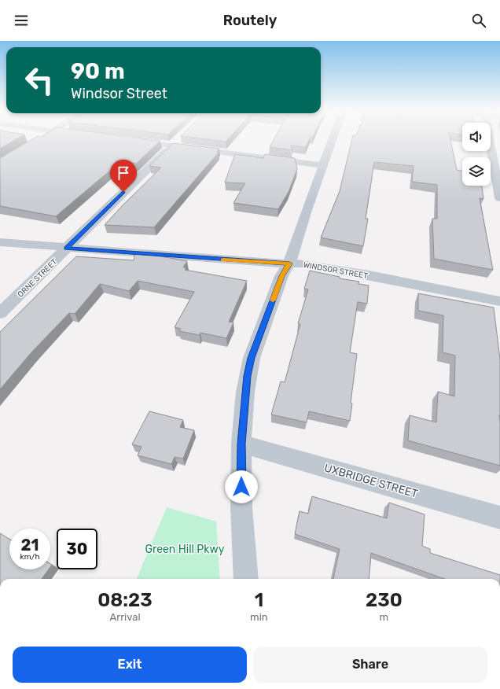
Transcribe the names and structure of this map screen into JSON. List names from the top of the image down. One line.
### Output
{"streets":{"street":["WINDSOR STREET","ORNE STREET","UXBRIDGE STREET"]},"crossings":[["WINDSOR STREET","ORNE STREET"]],"parks":["Green Hill Pkwy"],"page":{"header":"Routely","turn":["90 m","Windsor Street"],"speed":"21 km/h","limit":"30","eta":["08:23","Arrival","1","min","230","m"],"buttons":["Exit","Share"]}}
